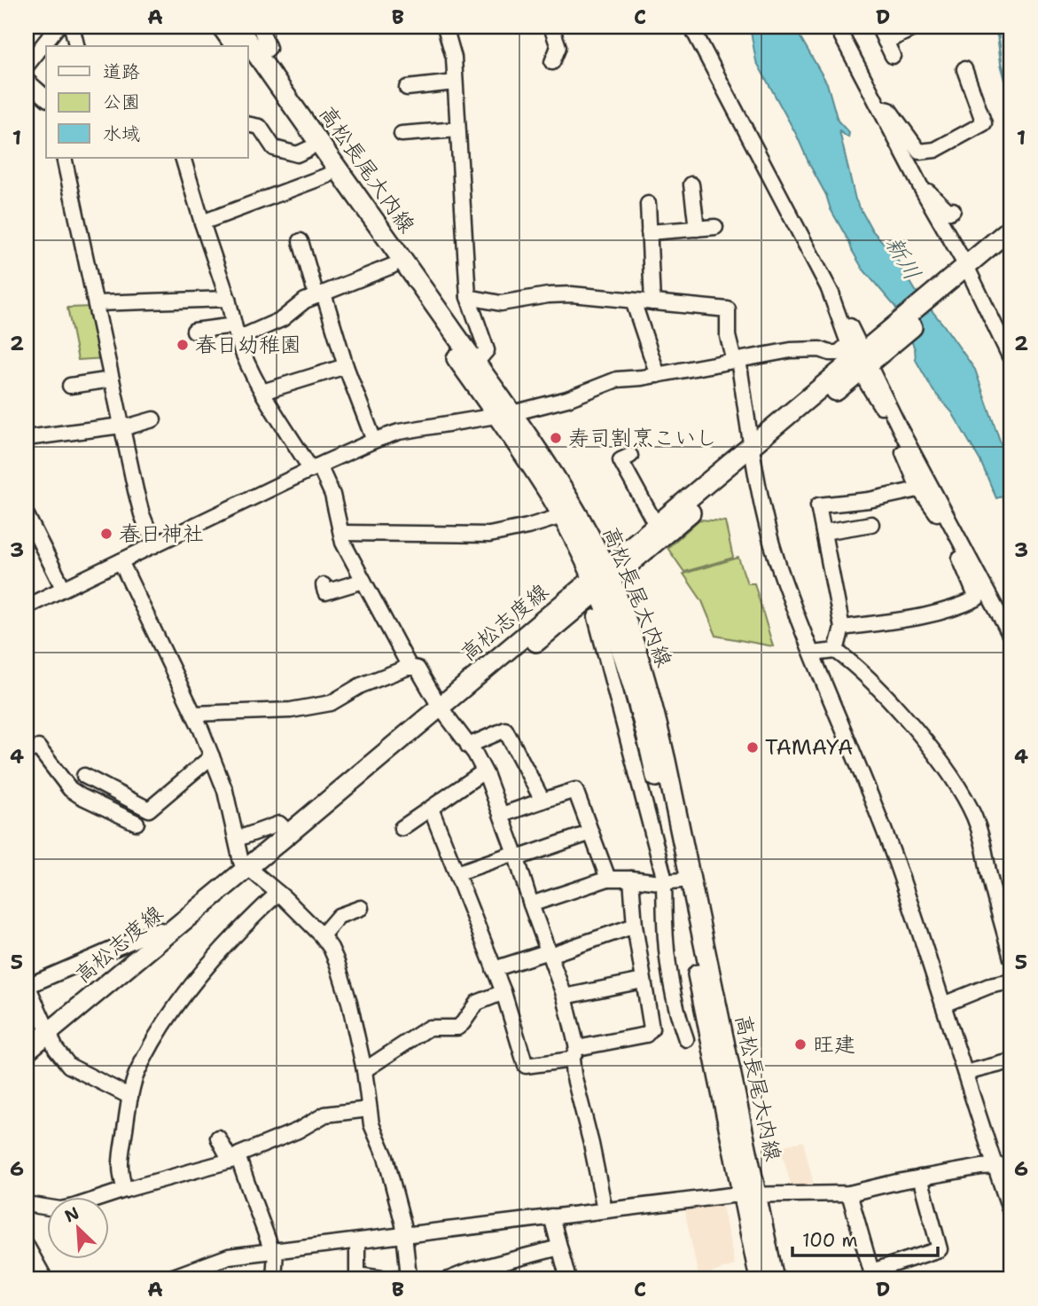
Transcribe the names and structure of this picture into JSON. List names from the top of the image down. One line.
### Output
{"streets":{"main road":["高松長尾大内線","高松志度線"]},"crossings":[["高松長尾大内線","高松志度線"]],"water":["新川"],"places":["春日幼稚園","寿司割烹こいし","春日神社","TAMAYA","旺建"],"legend":["道路","公園","水域"],"scale_bar":"100 m","north":"top left","grid":{"columns":["A","B","C","D"],"rows":["1","2","3","4","5","6"]}}
